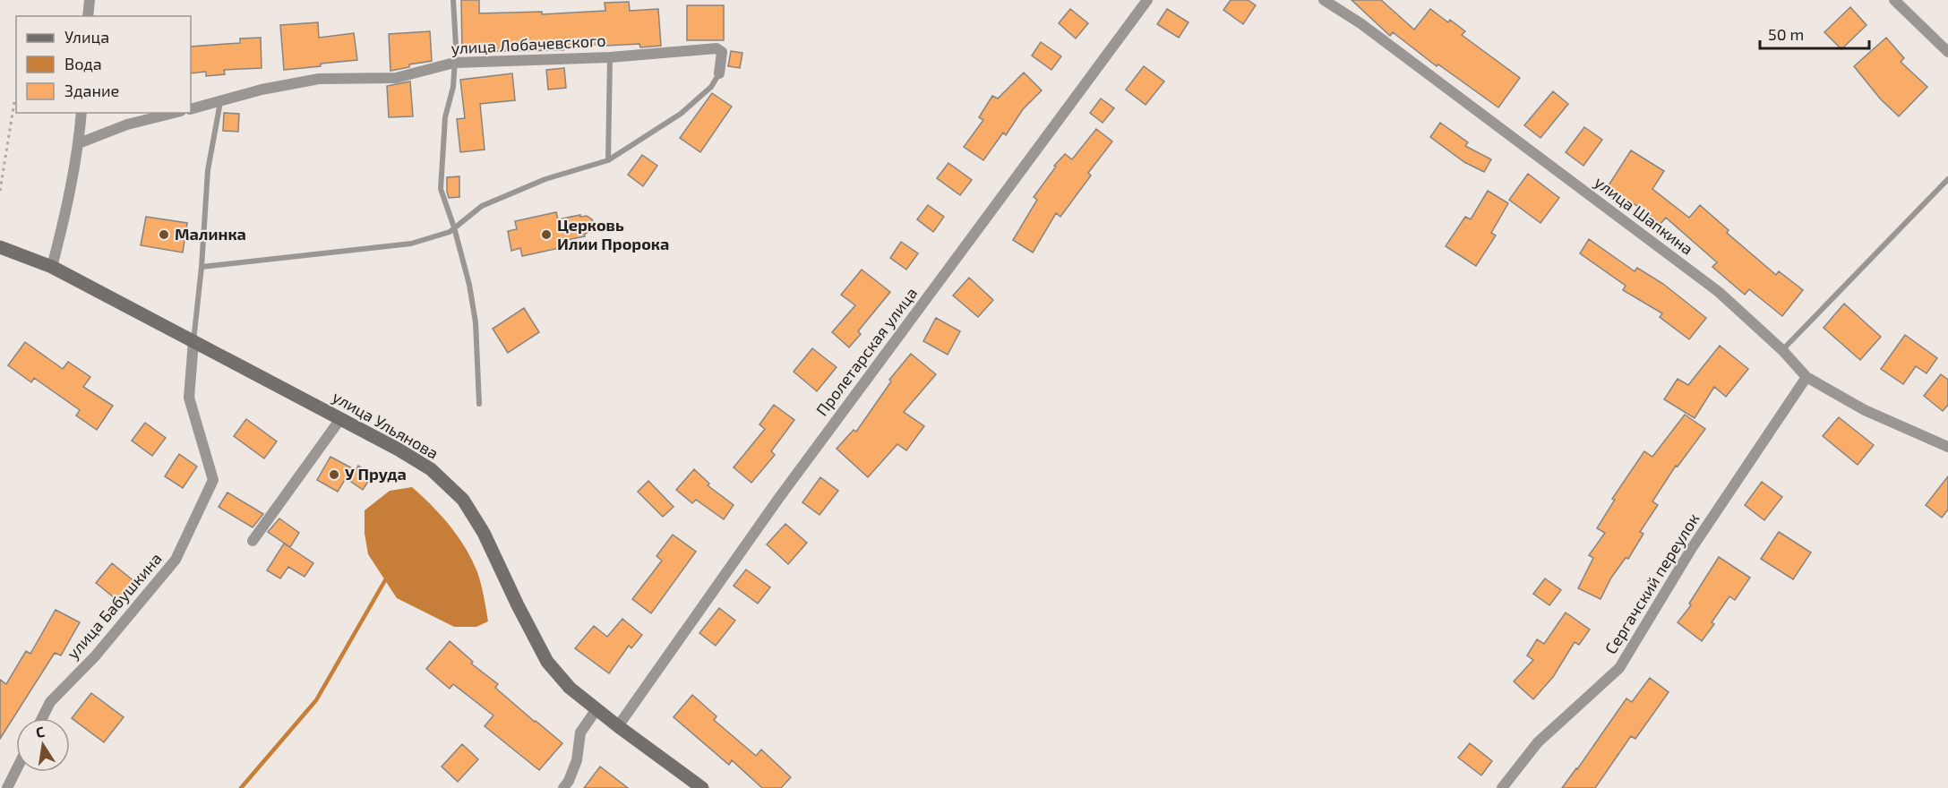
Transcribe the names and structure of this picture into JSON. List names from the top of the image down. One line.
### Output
{"streets":{"main road":["улица Ульянова"],"street":["улица Лобачевского","улица Шапкина","Пролетарская улица","Сергачский переулок","улица Бабушкина"]},"crossings":[["улица Шапкина","Сергачский переулок"],["Пролетарская улица","улица Ульянова"],["улица Ульянова","улица Бабушкина"]],"places":["Малинка","Церковь Илии Пророка","У Пруда"],"legend":["Улица","Вода","Здание"],"scale_bar":"50 m","north":"top"}
